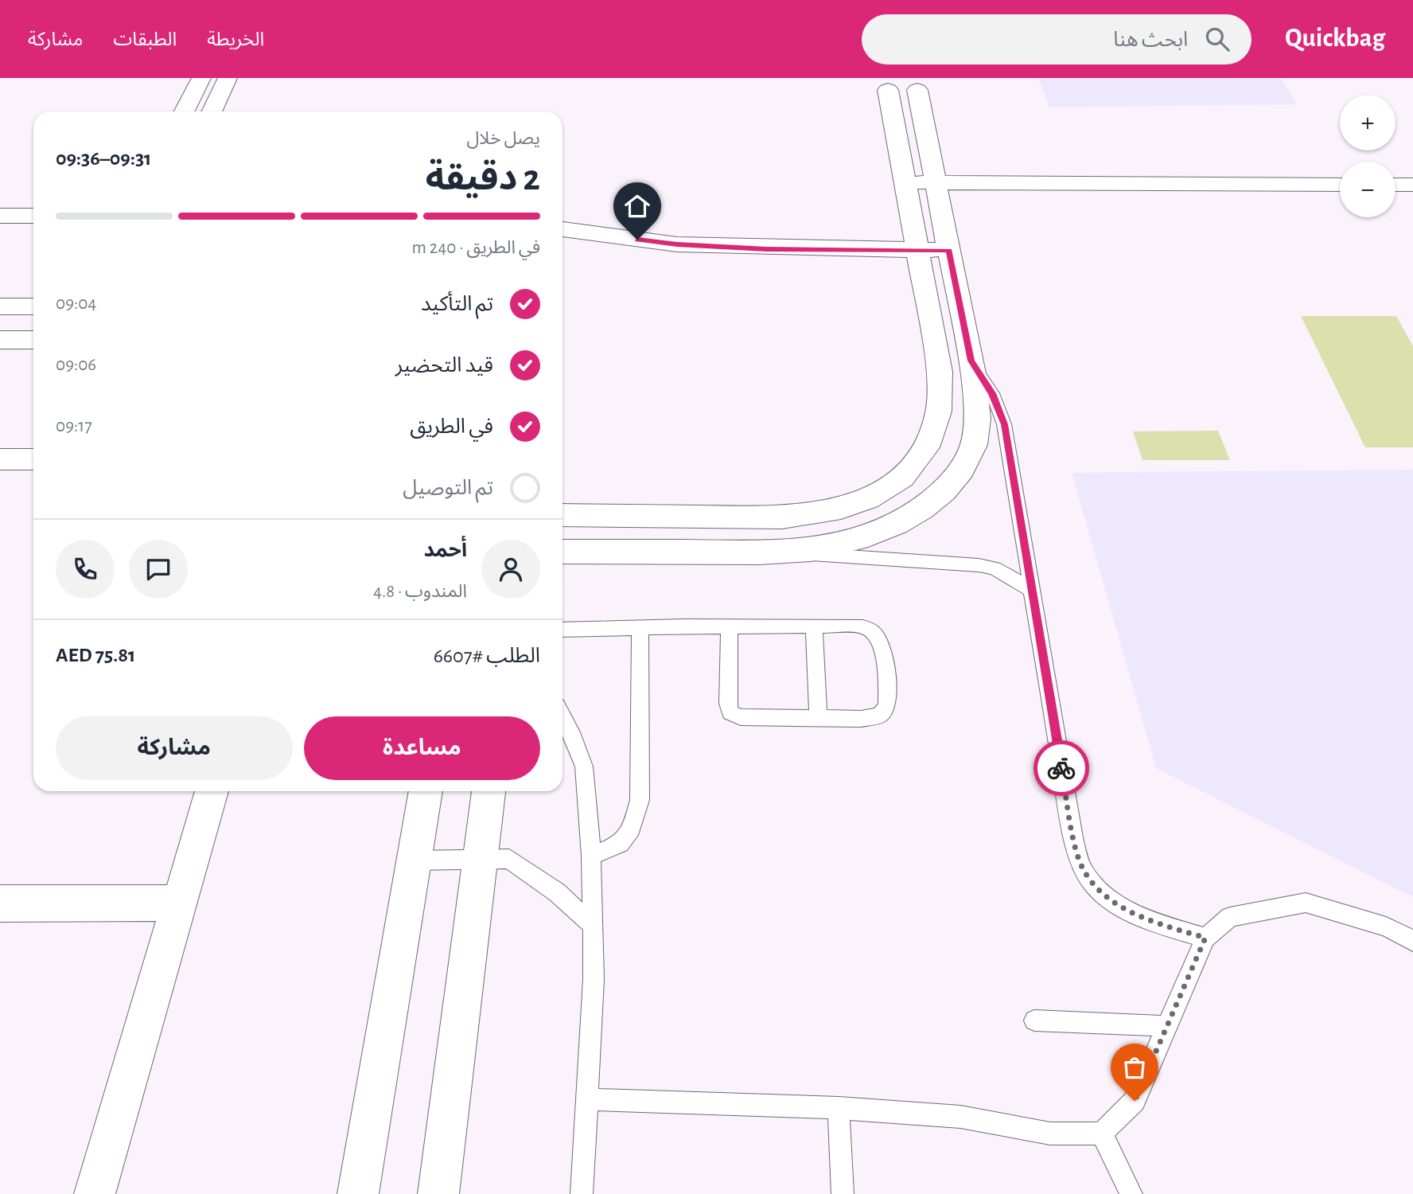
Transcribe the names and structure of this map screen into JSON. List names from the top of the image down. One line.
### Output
{"page":{"header":"Quickbag","search":"ابحث هنا","nav":["الخريطة","الطبقات","مشاركة"],"map_buttons":["+","−"],"heading":["2 دقيقة","يصل خلال","09:31–09:36"],"panel":["أحمد","المندوب · 4.8","الطلب #6607","AED 75.81"],"bar":"في الطريق · 240 m","list":[["تم التأكيد","09:04"],["قيد التحضير","09:06"],["في الطريق","09:17"],"تم التوصيل"],"buttons":["مساعدة","مشاركة"]}}
